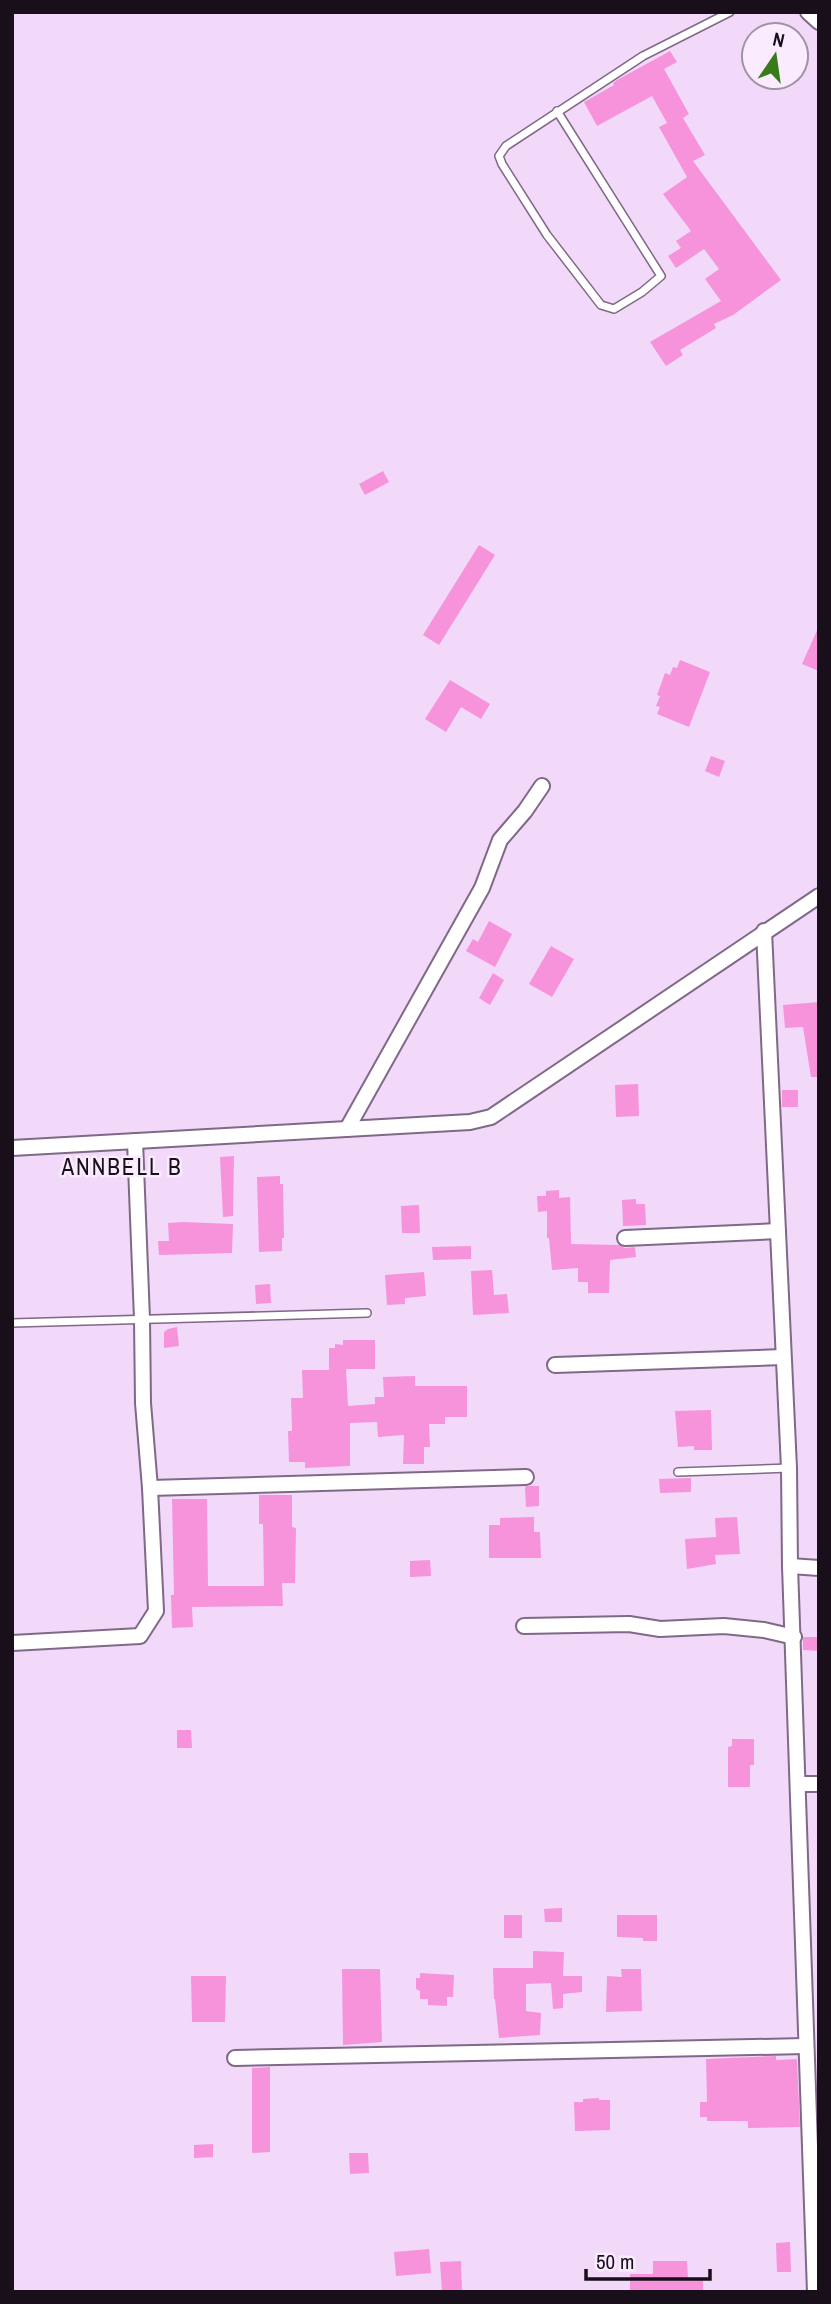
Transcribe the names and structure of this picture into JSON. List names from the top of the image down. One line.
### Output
{"districts":["ANNBELL B"],"scale_bar":"50 m","north":"top"}
